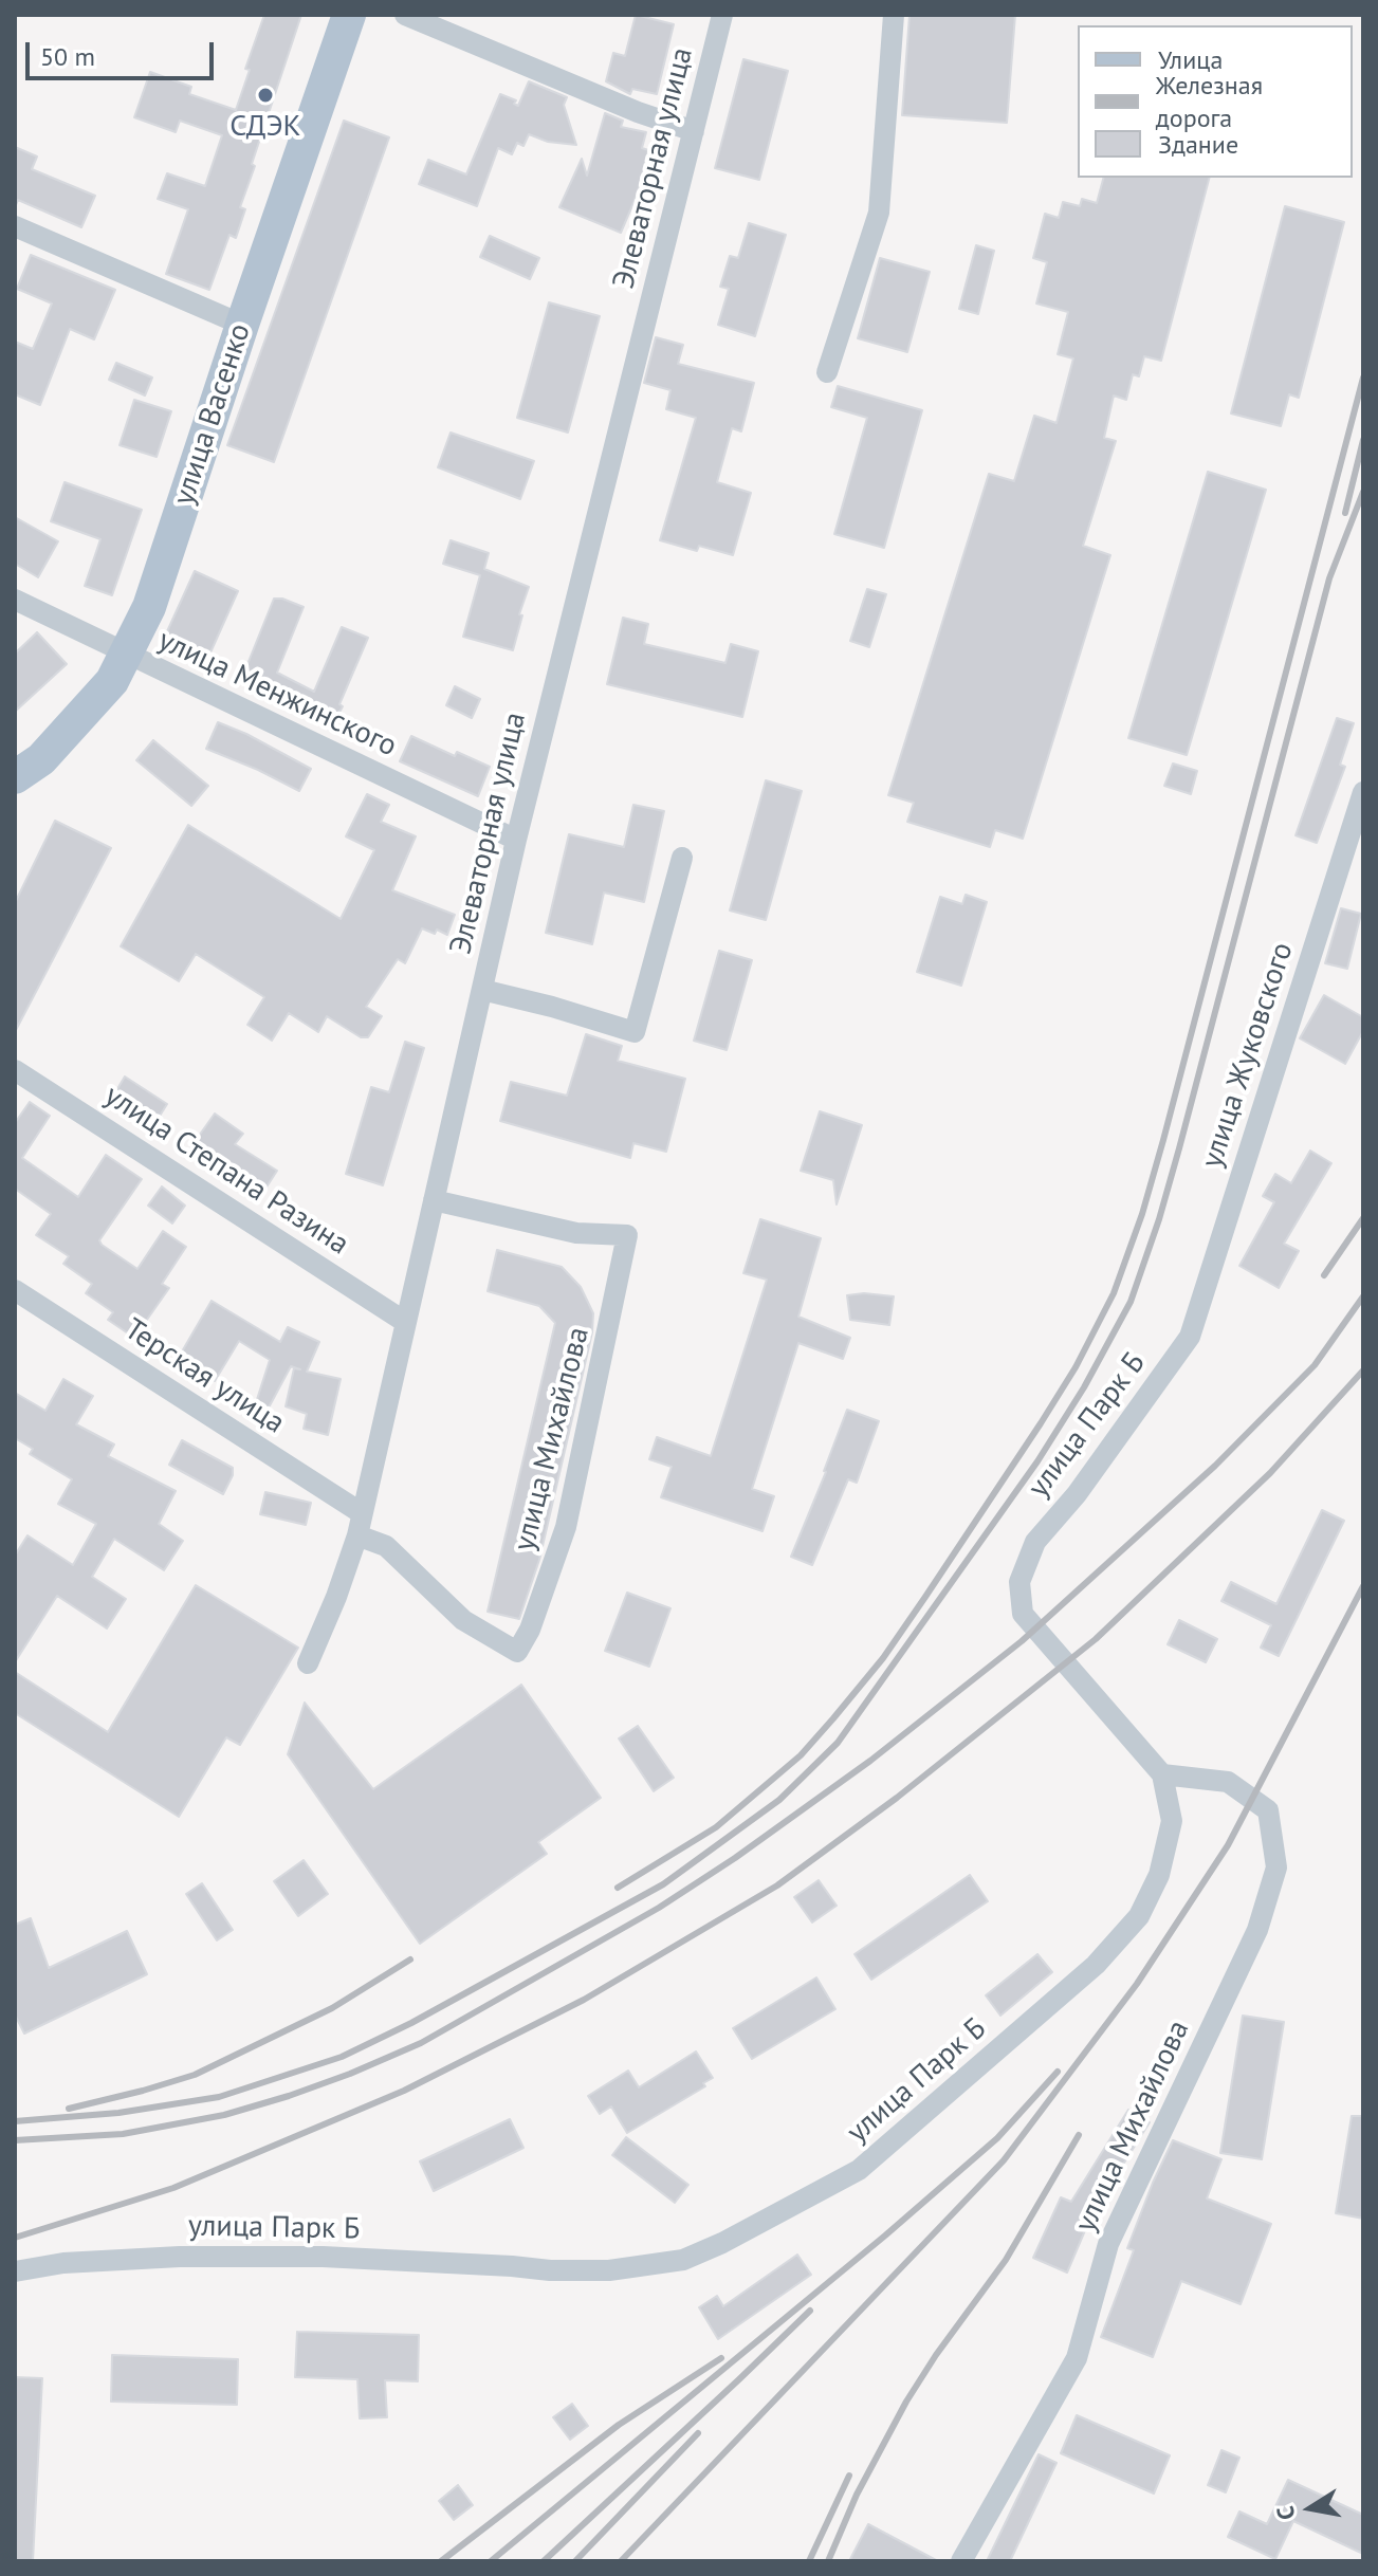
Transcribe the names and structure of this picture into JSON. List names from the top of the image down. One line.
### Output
{"streets":{"main road":["улица Васенко"],"street":["Элеваторная улица","улица Менжинского","улица Жуковского","улица Степана Разина","Терская улица","улица Парк Б","улица Михайлова"]},"crossings":[["Элеваторная улица","улица Менжинского"],["Элеваторная улица","улица Степана Разина"],["Элеваторная улица","Терская улица"],["Элеваторная улица","улица Михайлова"],["улица Васенко","улица Менжинского"],["улица Жуковского","улица Парк Б"],["улица Парк Б","улица Михайлова"]],"places":["СДЭК"],"legend":["Улица","Железная дорога","Здание"],"scale_bar":"50 m","north":"left"}
